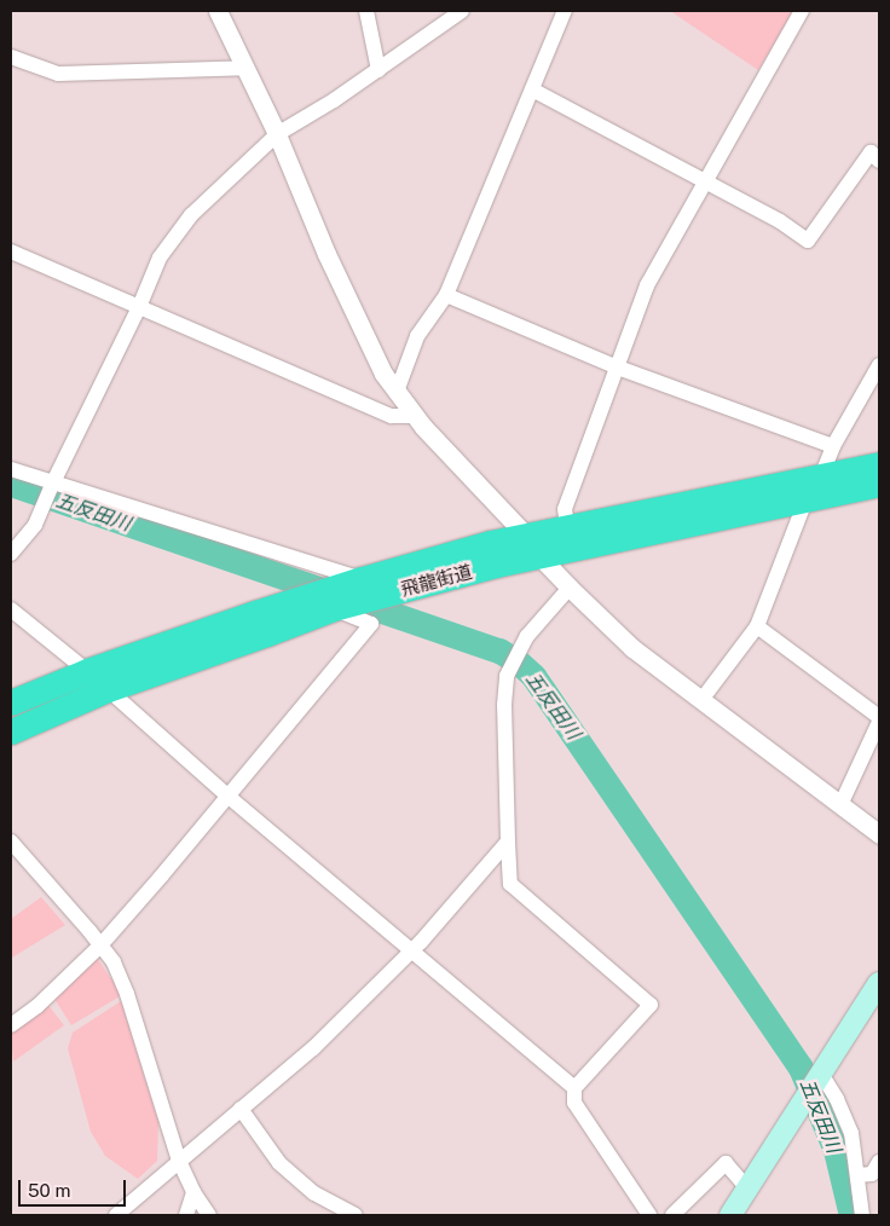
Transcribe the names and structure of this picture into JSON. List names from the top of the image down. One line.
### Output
{"streets":{"highway":["飛龍街道"]},"water":["五反田川"],"scale_bar":"50 m"}
